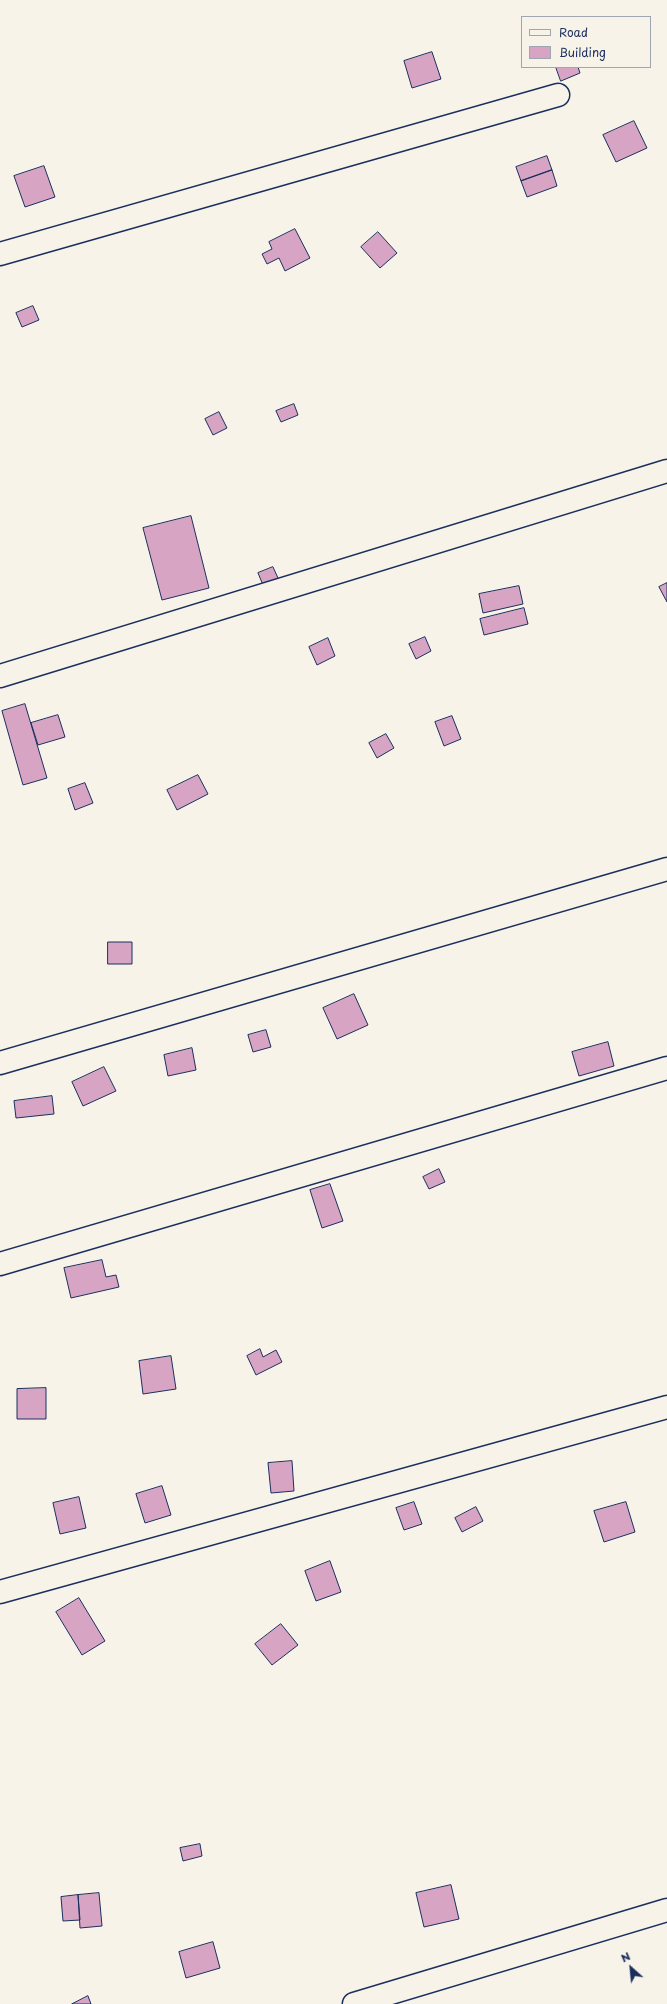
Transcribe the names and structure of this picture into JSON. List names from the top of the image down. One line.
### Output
{"legend":["Road","Building"],"north":"top left"}
